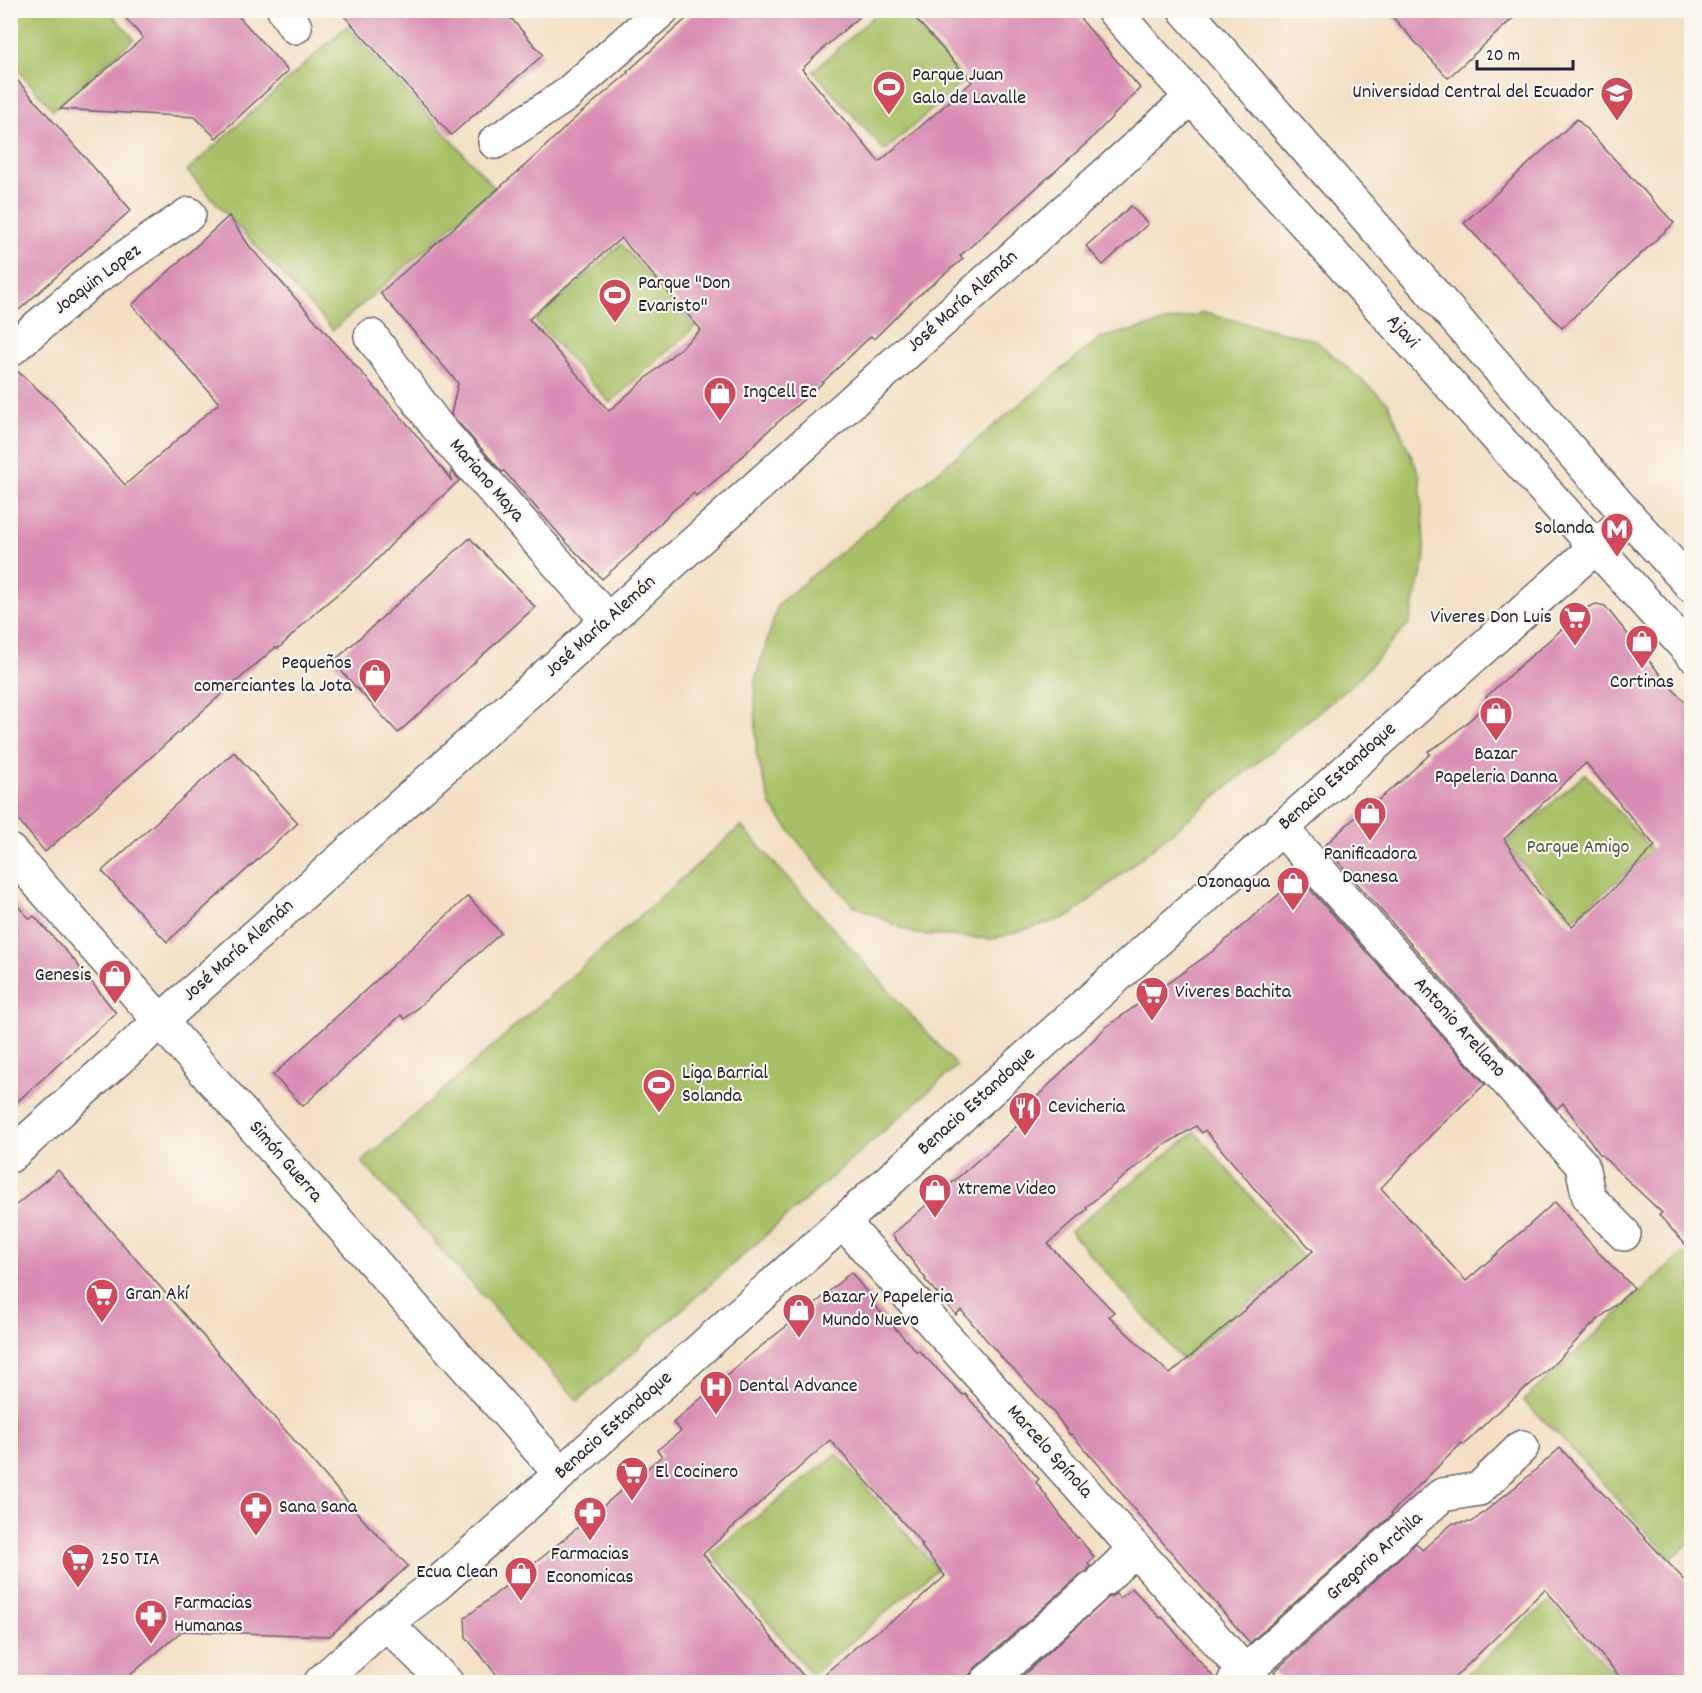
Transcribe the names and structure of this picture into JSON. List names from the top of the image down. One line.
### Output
{"streets":{"street":["Joaquin Lopez","José María Alemán","Ajavi","Mariano Maya","Benacio Estandoque","Antonio Arellano","Simón Guerra","Marcelo Spínola","Gregorio Archila"]},"crossings":[["José María Alemán","Ajavi"],["José María Alemán","Mariano Maya"],["José María Alemán","Simón Guerra"],["Ajavi","Benacio Estandoque"],["Benacio Estandoque","Antonio Arellano"],["Benacio Estandoque","Simón Guerra"],["Benacio Estandoque","Marcelo Spínola"],["Marcelo Spínola","Gregorio Archila"]],"parks":["Parque Amigo"],"places":{"sports":["Parque Juan Galo de Lavalle","Parque \"Don Evaristo\"","Liga Barrial Solanda"],"school or university":["Universidad Central del Ecuador"],"shop":["IngCell Ec","Cortinas","Pequeños comerciantes la Jota","Bazar Papeleria Danna","Panificadora Danesa","Ozonagua","Genesis","Xtreme Video","Bazar y Papeleria Mundo Nuevo","Ecua Clean"],"metro station":["Solanda"],"supermarket":["Viveres Don Luis","Viveres Bachita","Gran Akí","El Cocinero","250 TIA"],"restaurant":["Cevicheria"],"hospital":["Dental Advance"],"pharmacy":["Sana Sana","Farmacias Economicas","Farmacias Humanas"]},"scale_bar":"20 m"}
